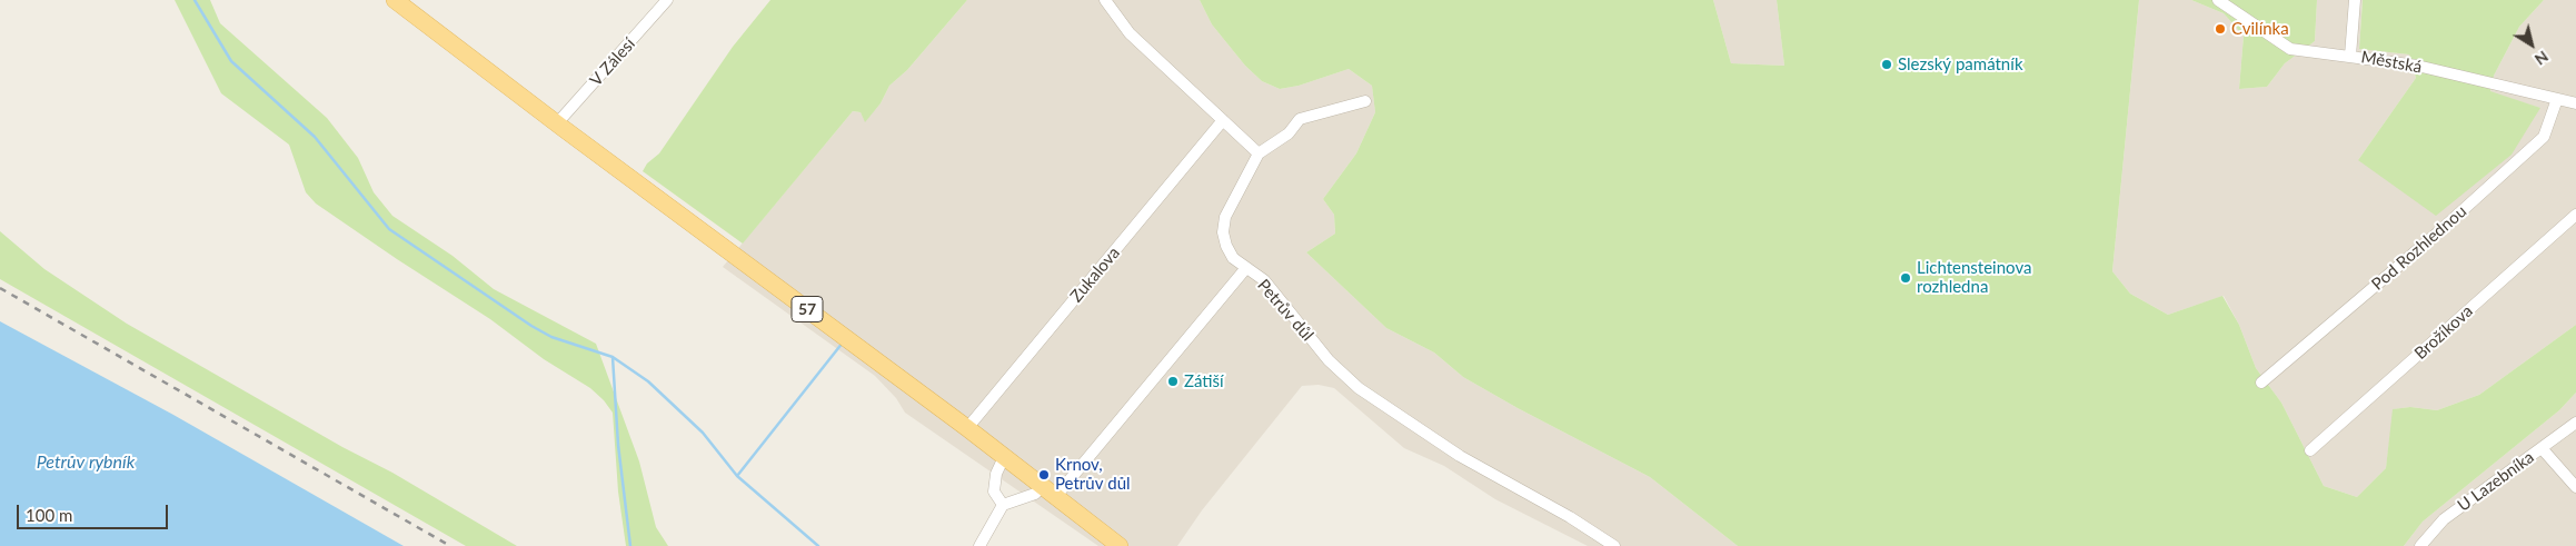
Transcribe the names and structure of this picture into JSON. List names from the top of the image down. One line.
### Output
{"streets":{"main road":["57"],"street":["V Zálesí","Městská","Pod Rozhlednou","Zukalova","Petrův důl","Brožíkova","U Lazebníka"]},"crossings":[["V Zálesí","57"],["Městská","Pod Rozhlednou"],["Zukalova","57"]],"water":["Petrův rybník"],"places":["Cvilínka","Slezský památník","Lichtensteinova rozhledna","Zátiší","Krnov, Petrův důl"],"scale_bar":"100 m","north":"bottom right"}
